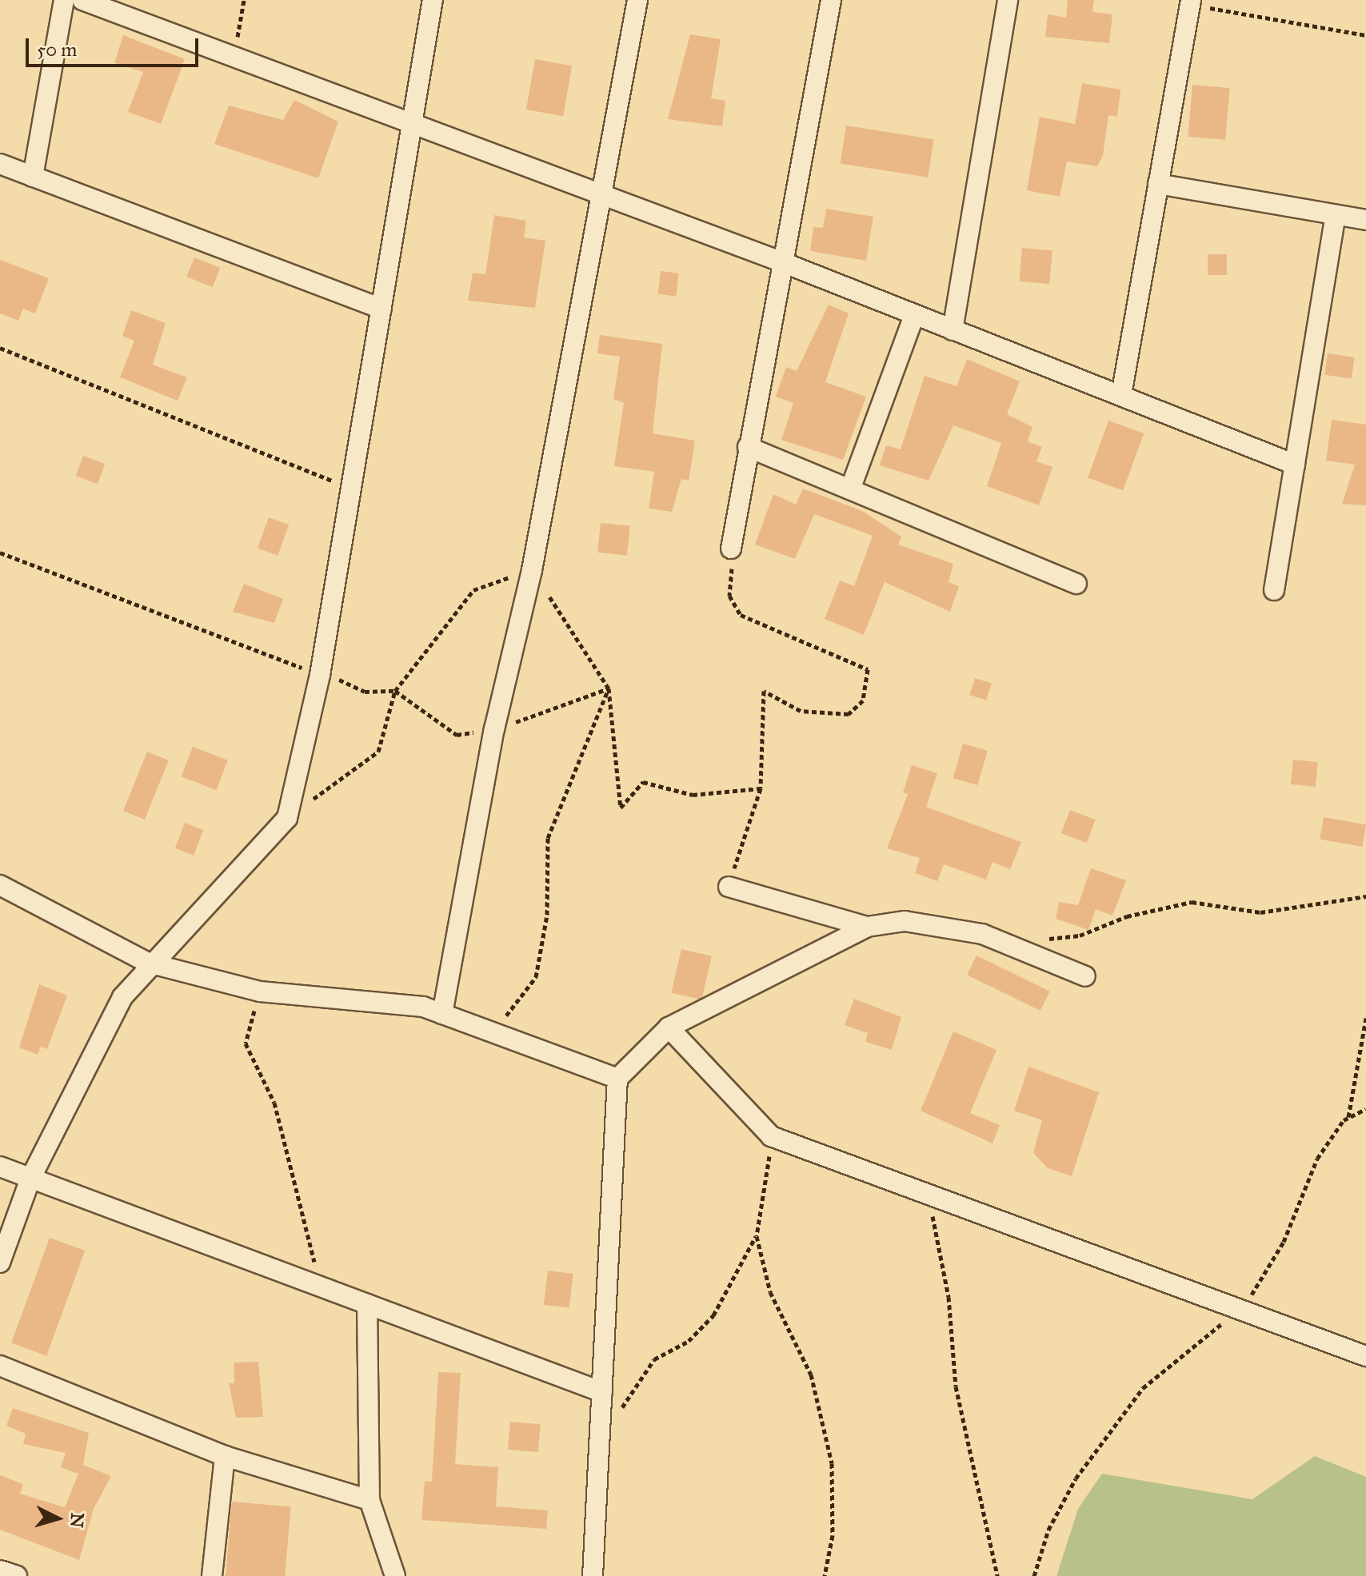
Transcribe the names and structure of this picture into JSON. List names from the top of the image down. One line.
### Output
{"scale_bar":"50 m","north":"right"}
